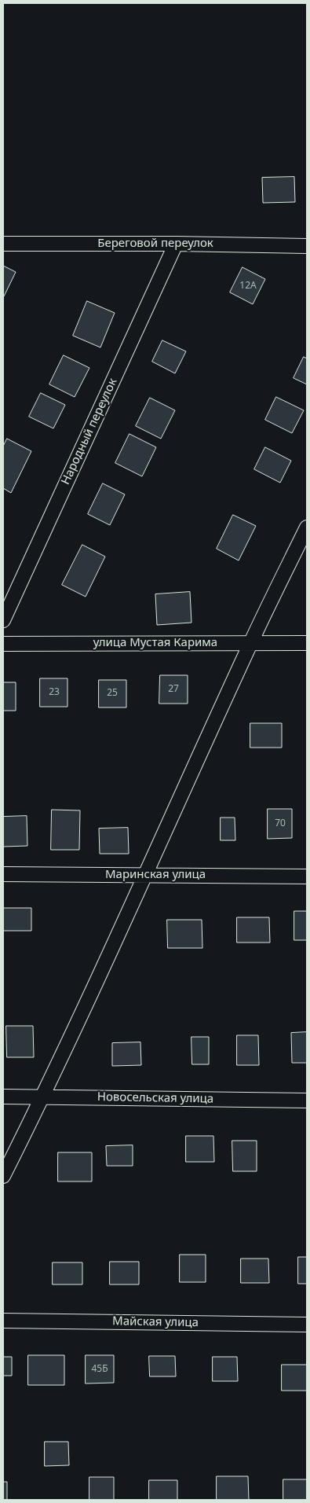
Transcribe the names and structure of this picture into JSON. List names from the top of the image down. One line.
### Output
{"streets":{"street":["Береговой переулок","Народный переулок","улица Мустая Карима","Маринская улица","Новосельская улица","Майская улица"]},"crossings":[["Береговой переулок","Народный переулок"]],"house_numbers":["12А","27","23","25","70","45Б"]}
